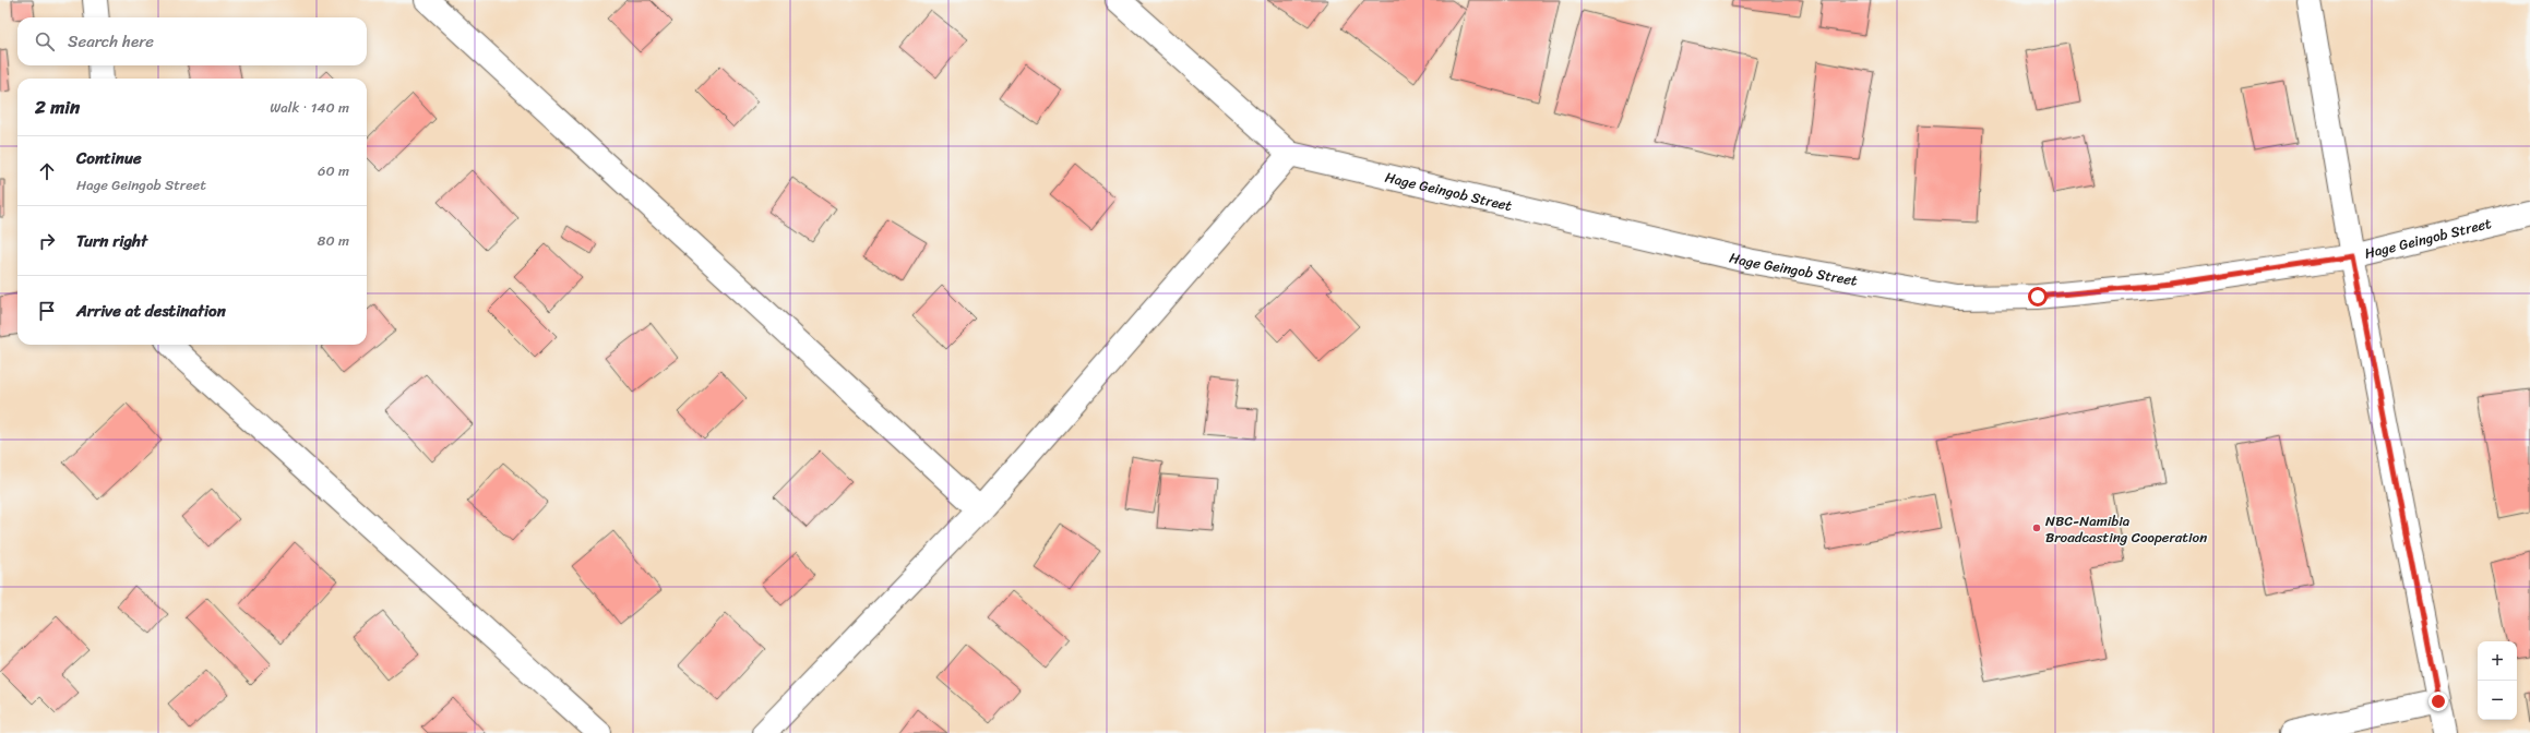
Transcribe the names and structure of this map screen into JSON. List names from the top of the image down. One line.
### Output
{"streets":{"street":["Hage Geingob Street"]},"places":["NBC-Namibia Broadcasting Cooperation"],"page":{"search":"Search here","heading":["2 min","Walk · 140 m"],"list":[["Continue","Hage Geingob Street","60 m"],["Turn right","80 m"],"Arrive at destination"],"map_buttons":["+","−"]}}
